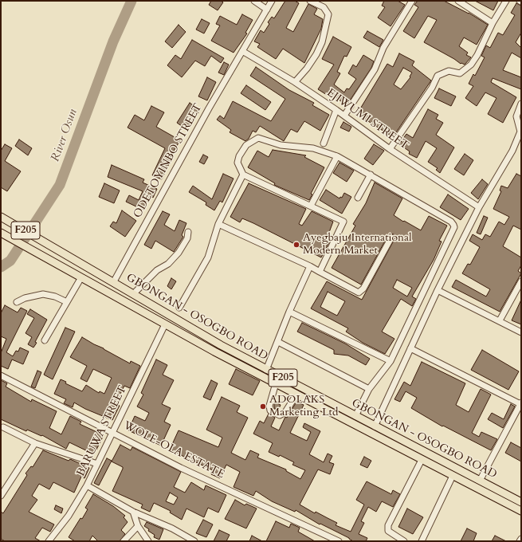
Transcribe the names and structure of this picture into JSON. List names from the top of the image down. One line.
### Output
{"streets":{"main road":["F205","GBONGAN - OSOGBO ROAD"],"street":["EJIWUMI STREET","ODETOYINBO STREET","BARUWA STREET","WOLE-OLA ESTATE"]},"crossings":[["EJIWUMI STREET","ODETOYINBO STREET"],["ODETOYINBO STREET","GBONGAN - OSOGBO ROAD"],["GBONGAN - OSOGBO ROAD","BARUWA STREET"],["BARUWA STREET","WOLE-OLA ESTATE"]],"water":["River Osun"],"places":["Ayegbaju International Modern Market","ADOLAKS Marketing Ltd"]}
